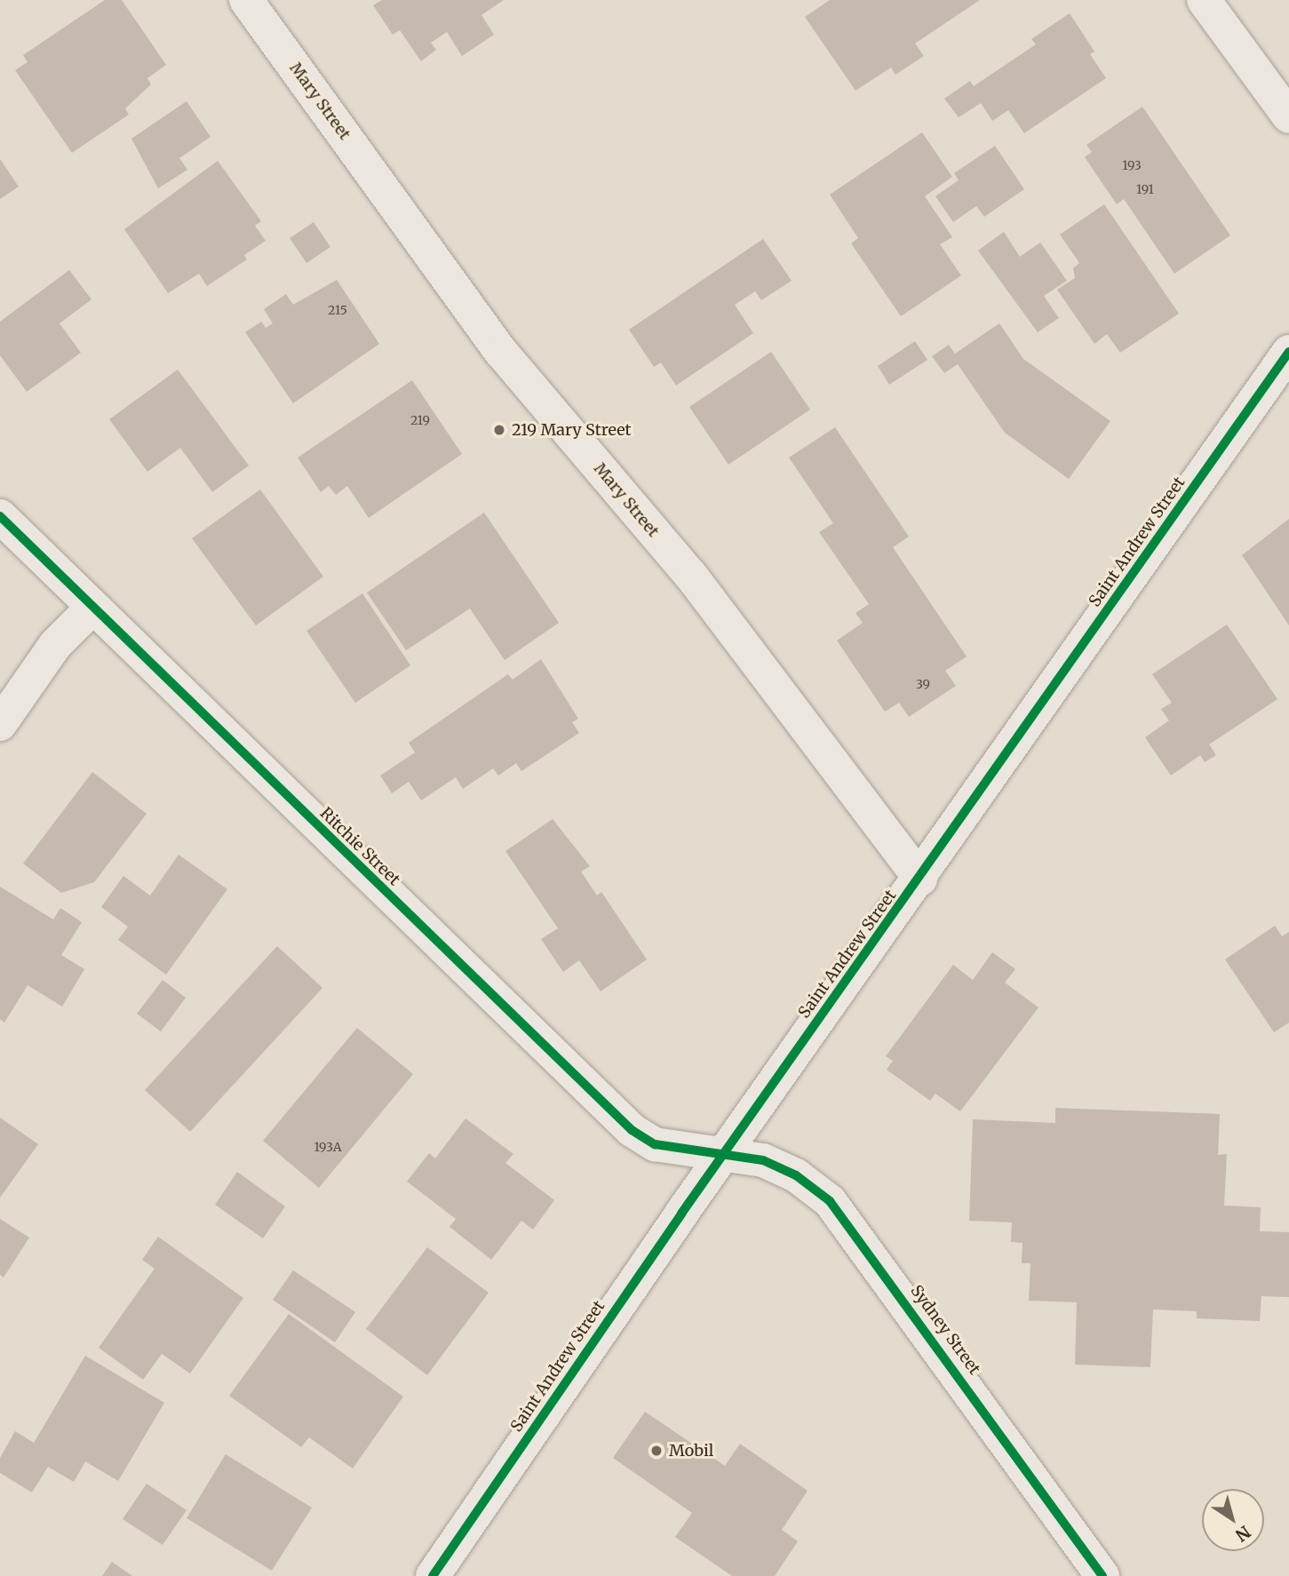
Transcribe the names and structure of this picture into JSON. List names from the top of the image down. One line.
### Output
{"streets":{"street":["Mary Street","Saint Andrew Street","Ritchie Street","Sydney Street"]},"crossings":[["Mary Street","Saint Andrew Street"],["Saint Andrew Street","Ritchie Street"],["Saint Andrew Street","Sydney Street"],["Ritchie Street","Sydney Street"]],"places":["219 Mary Street","Mobil"],"house_numbers":["193","191","215","219","39","193A"],"north":"bottom right"}
